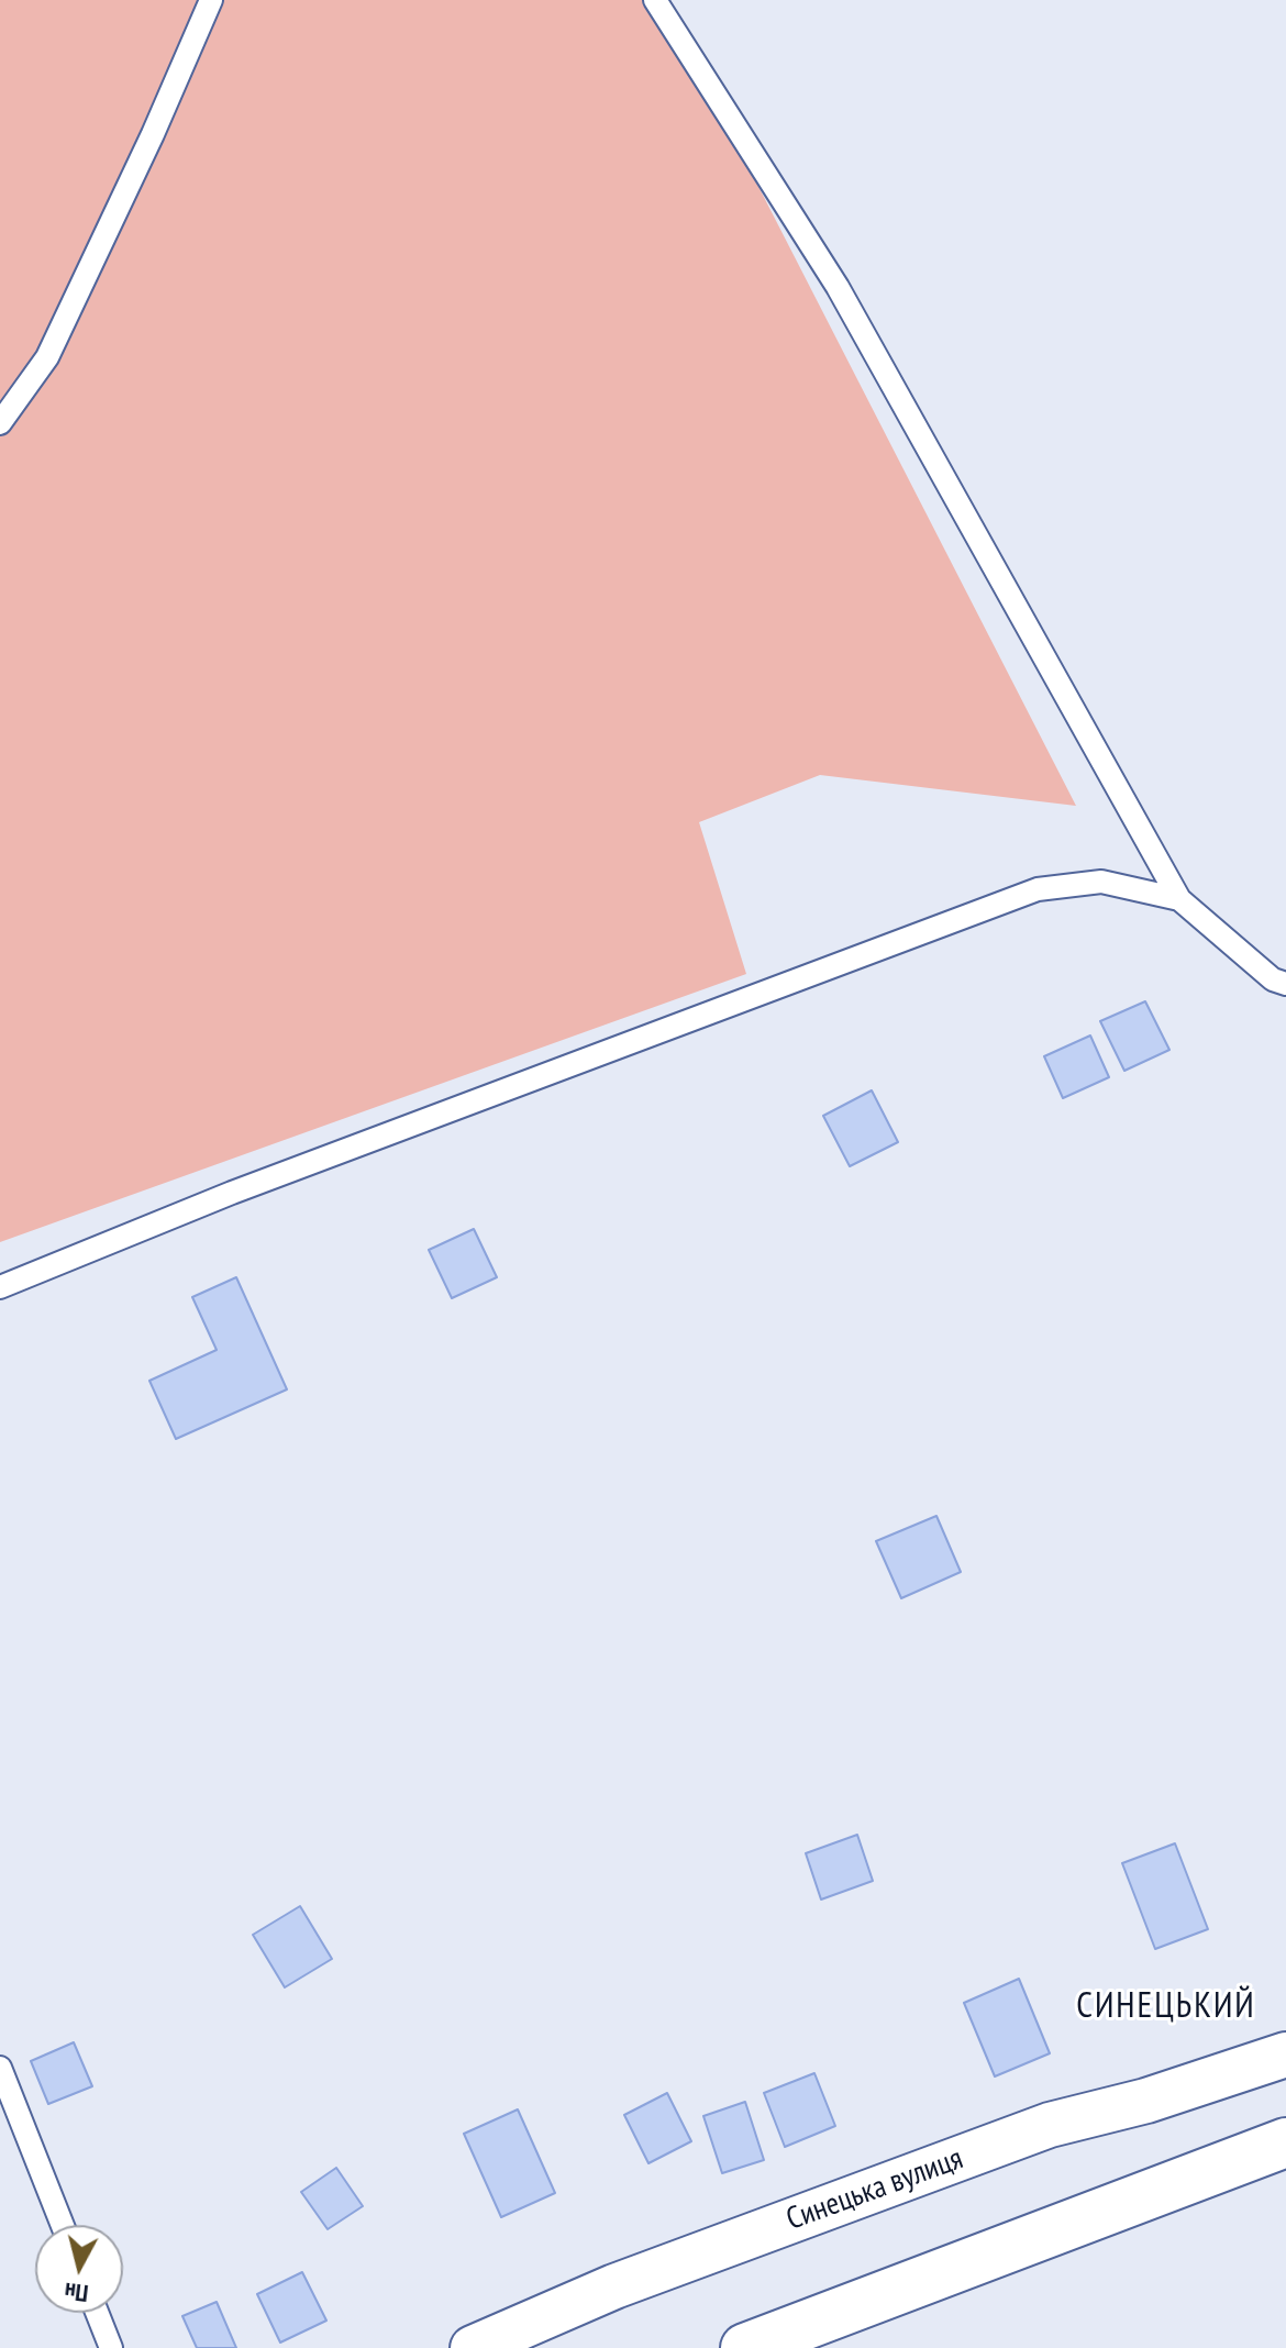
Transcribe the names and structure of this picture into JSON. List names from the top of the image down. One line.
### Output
{"streets":{"street":["Синецька вулиця"]},"districts":["СИНЕЦЬКИЙ"],"north":"bottom"}
